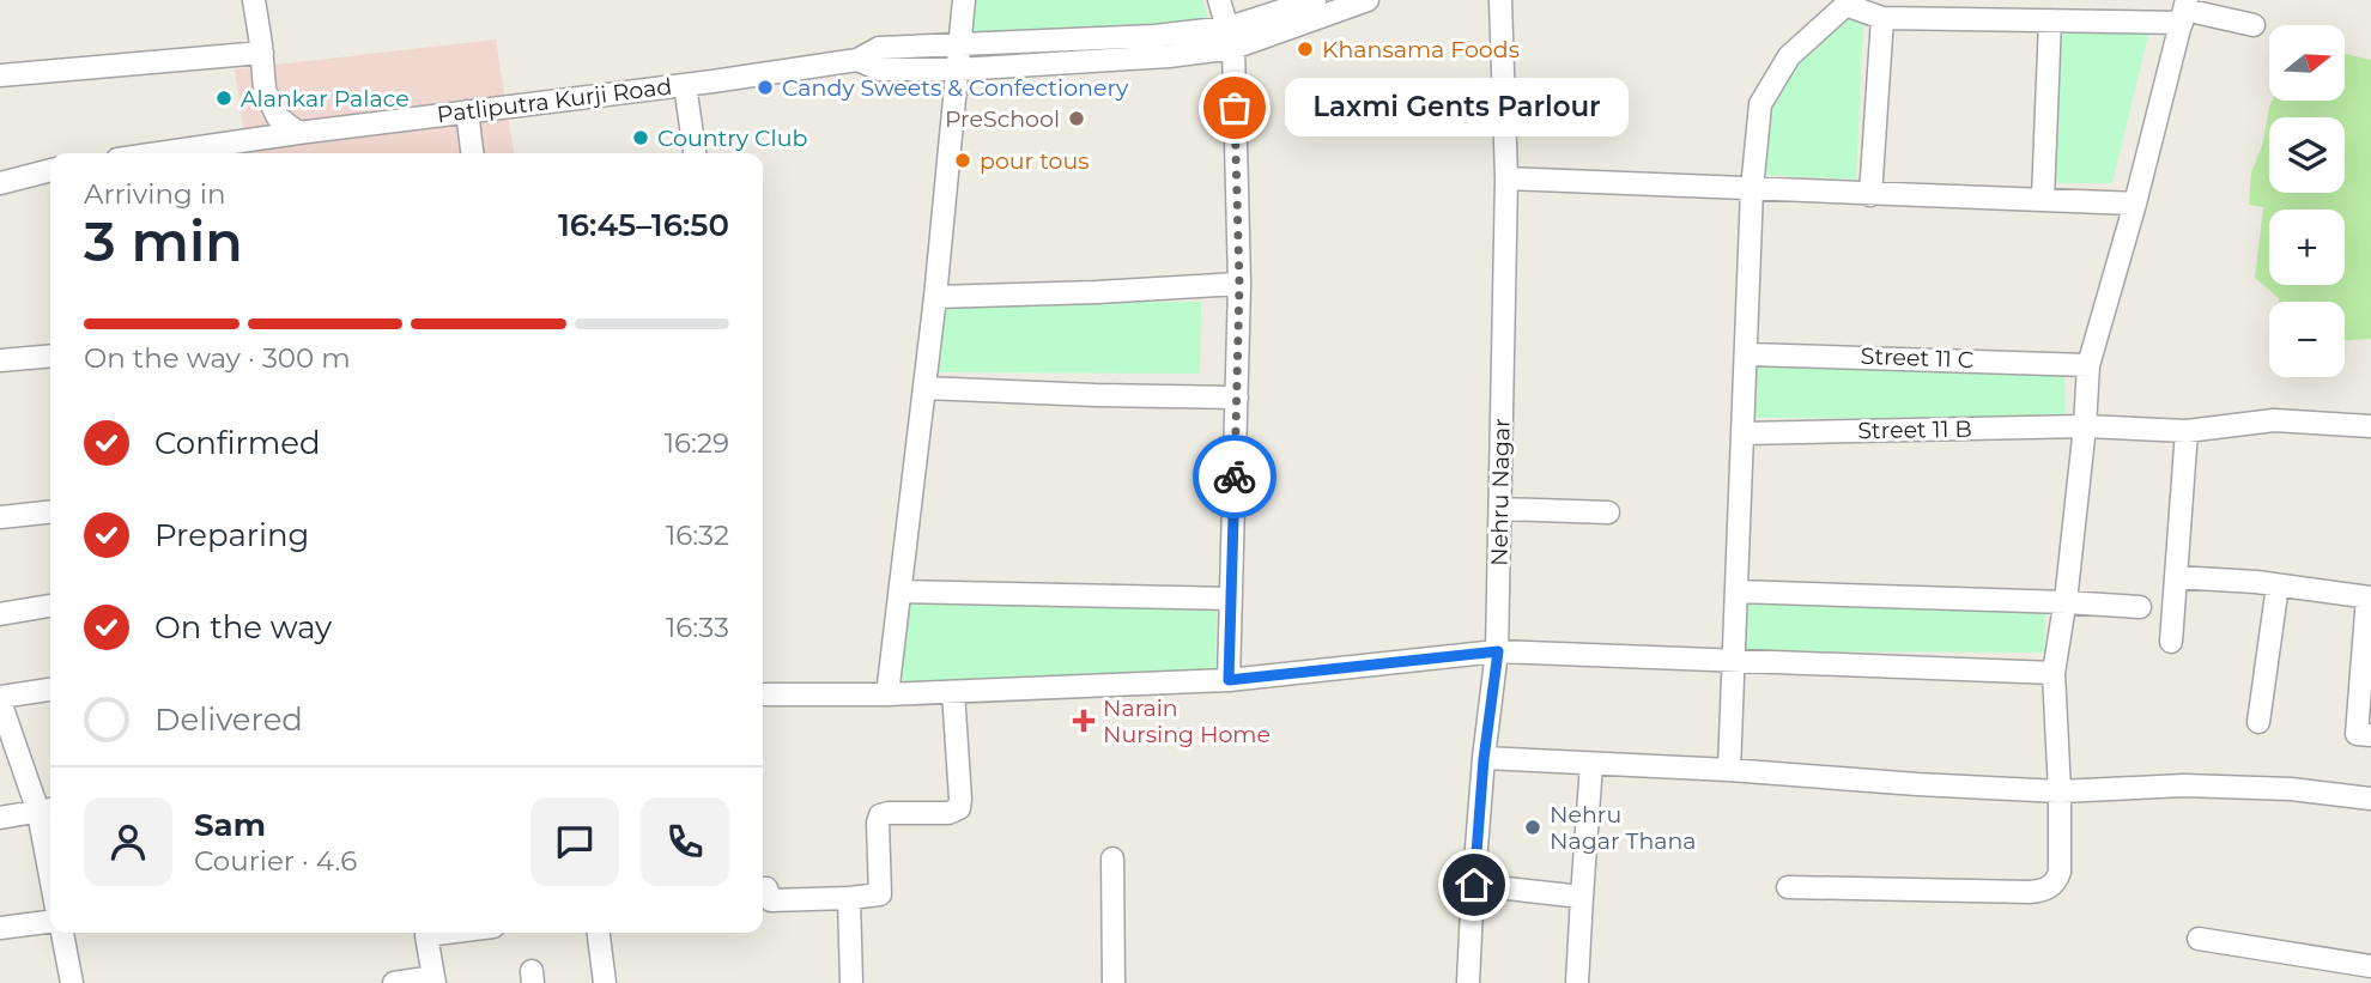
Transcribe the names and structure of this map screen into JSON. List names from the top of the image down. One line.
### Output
{"streets":{"street":["Patliputra Kurji Road","Street 11 C","Street 11 B","Nehru Nagar"]},"places":{"other":["Khansama Foods","Candy Sweets & Confectionery","Alankar Palace","Laxmi Gents Parlour","PreSchool","Country Club","pour tous","Nehru Nagar Thana"],"health":["Narain Nursing Home"]},"north":"right","page":{"map_buttons":["+","−"],"bubble":"Laxmi Gents Parlour","heading":["3 min","Arriving in","16:45–16:50"],"panel":["Sam","Courier · 4.6"],"bar":"On the way · 300 m","list":[["Confirmed","16:29"],["Preparing","16:32"],["On the way","16:33"],"Delivered"]}}
